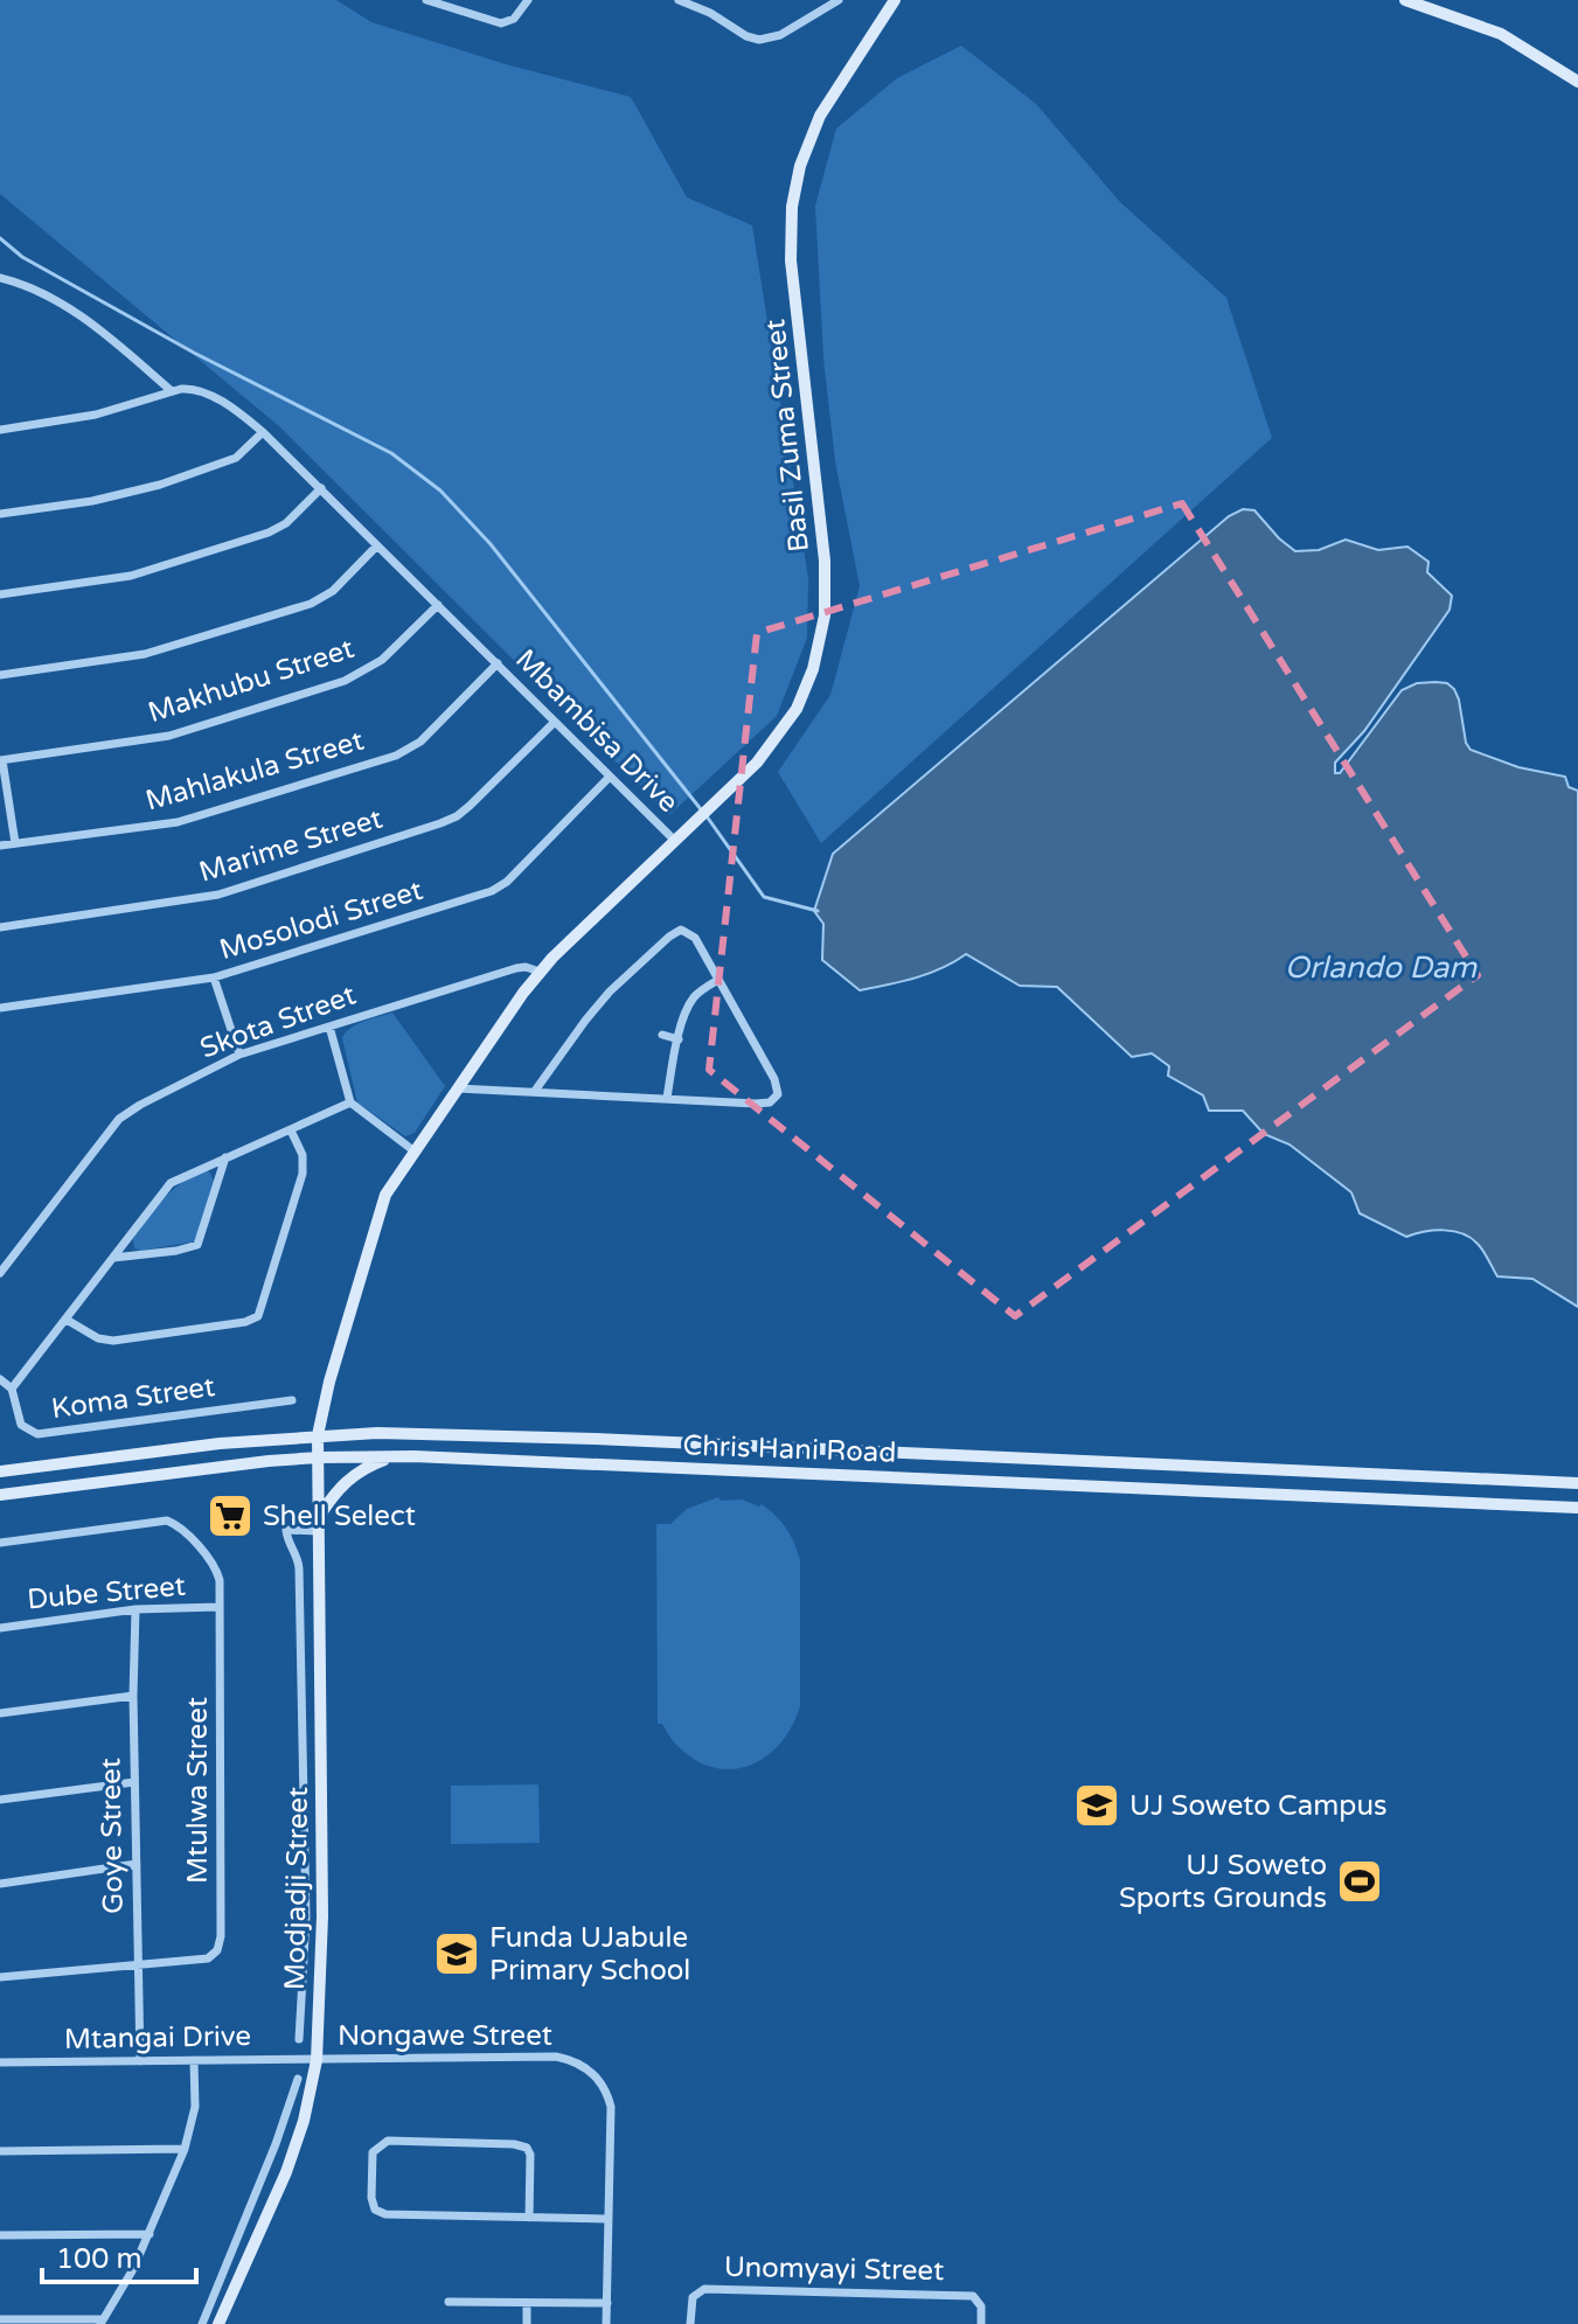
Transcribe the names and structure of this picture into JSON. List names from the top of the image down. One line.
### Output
{"streets":{"main road":["Basil Zuma Street","Mbambisa Drive","Chris Hani Road","Modjadji Street"],"street":["Makhubu Street","Mahlakula Street","Marime Street","Mosolodi Street","Skota Street","Koma Street","Dube Street","Mtulwa Street","Goye Street","Nongawe Street","Mtangai Drive","Unomyayi Street"]},"crossings":[["Basil Zuma Street","Mbambisa Drive"],["Makhubu Street","Mbambisa Drive"],["Mbambisa Drive","Mahlakula Street"],["Mbambisa Drive","Marime Street"],["Mbambisa Drive","Mosolodi Street"],["Mbambisa Drive","Skota Street"],["Mbambisa Drive","Chris Hani Road"],["Mbambisa Drive","Modjadji Street"],["Chris Hani Road","Modjadji Street"],["Dube Street","Mtulwa Street"],["Dube Street","Goye Street"],["Mtulwa Street","Goye Street"],["Goye Street","Mtangai Drive"],["Modjadji Street","Nongawe Street"],["Modjadji Street","Mtangai Drive"],["Nongawe Street","Mtangai Drive"]],"water":["Orlando Dam"],"places":{"supermarket":["Shell Select"],"school or university":["UJ Soweto Campus","Funda UJabule Primary School"],"sports":["UJ Soweto Sports Grounds"]},"scale_bar":"100 m"}
